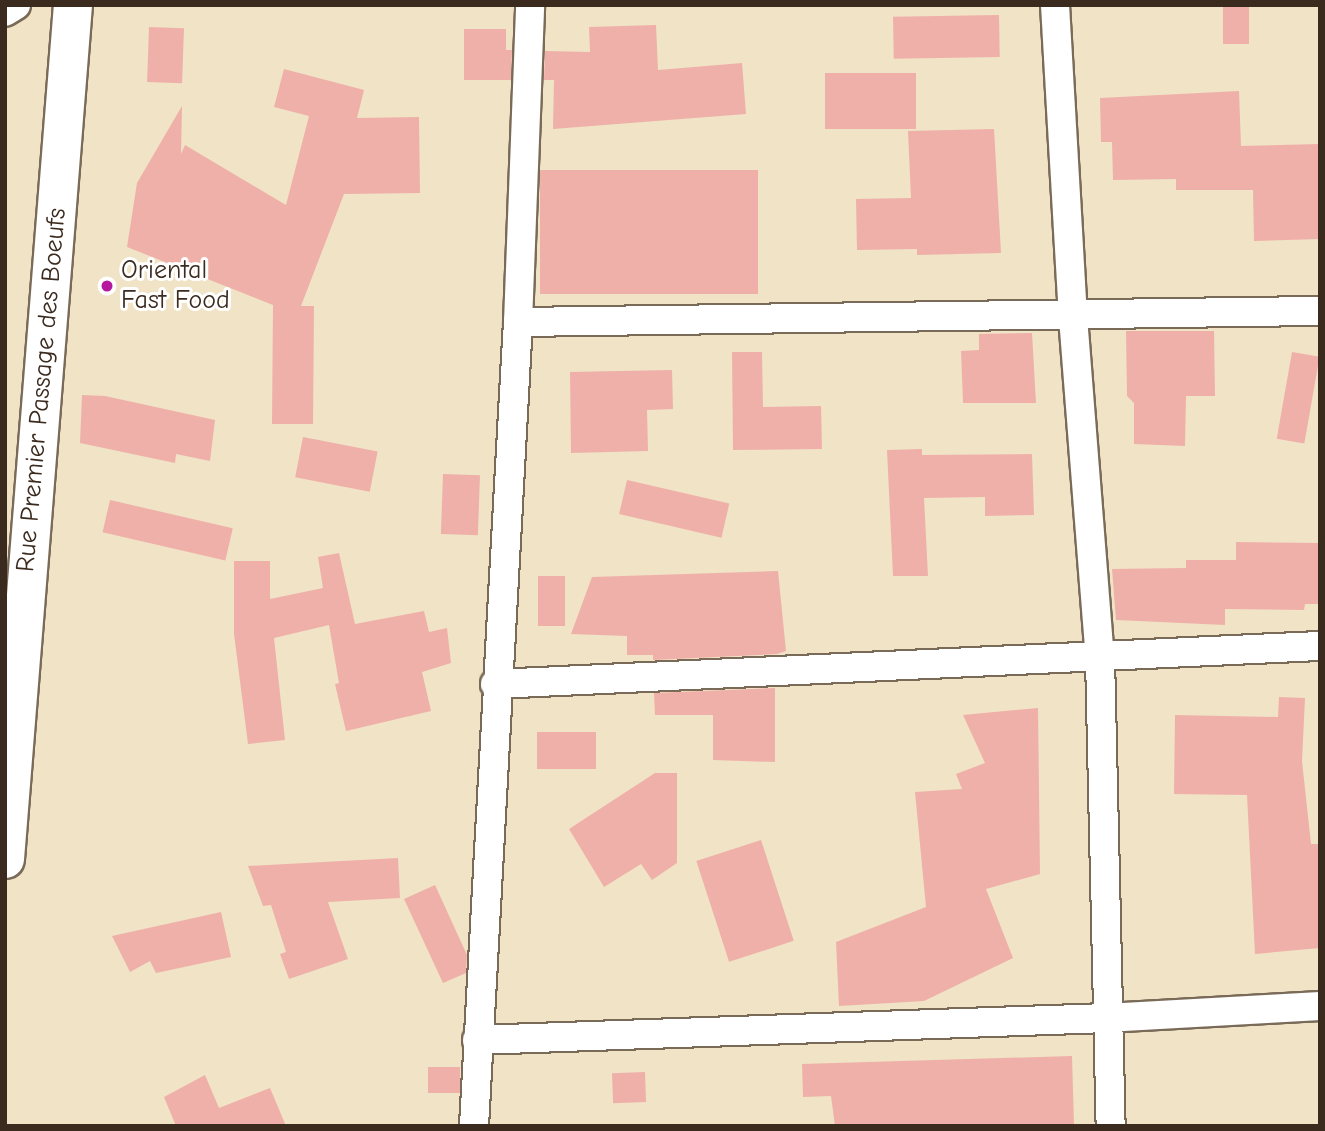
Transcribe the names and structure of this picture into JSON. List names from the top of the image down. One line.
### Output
{"streets":{"main road":["Rue Premier Passage des Boeufs"]},"places":["Oriental Fast Food"]}
